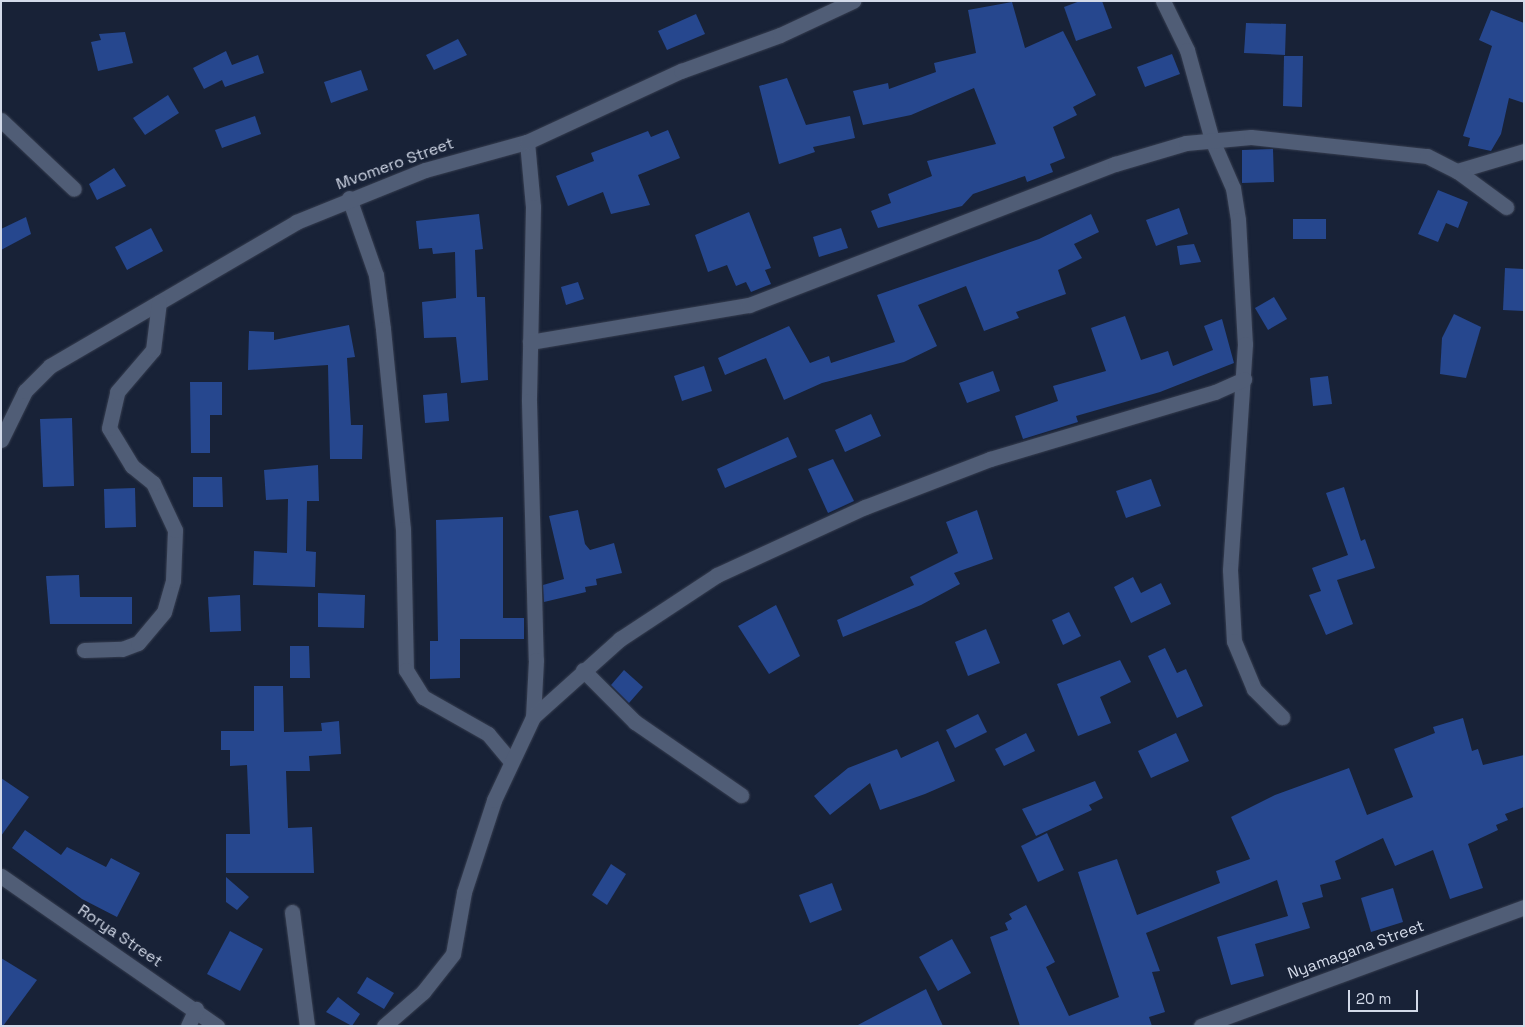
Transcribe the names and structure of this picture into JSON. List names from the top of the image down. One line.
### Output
{"streets":{"street":["Mvomero Street","Rorya Street","Nyamagana Street"]},"scale_bar":"20 m"}
